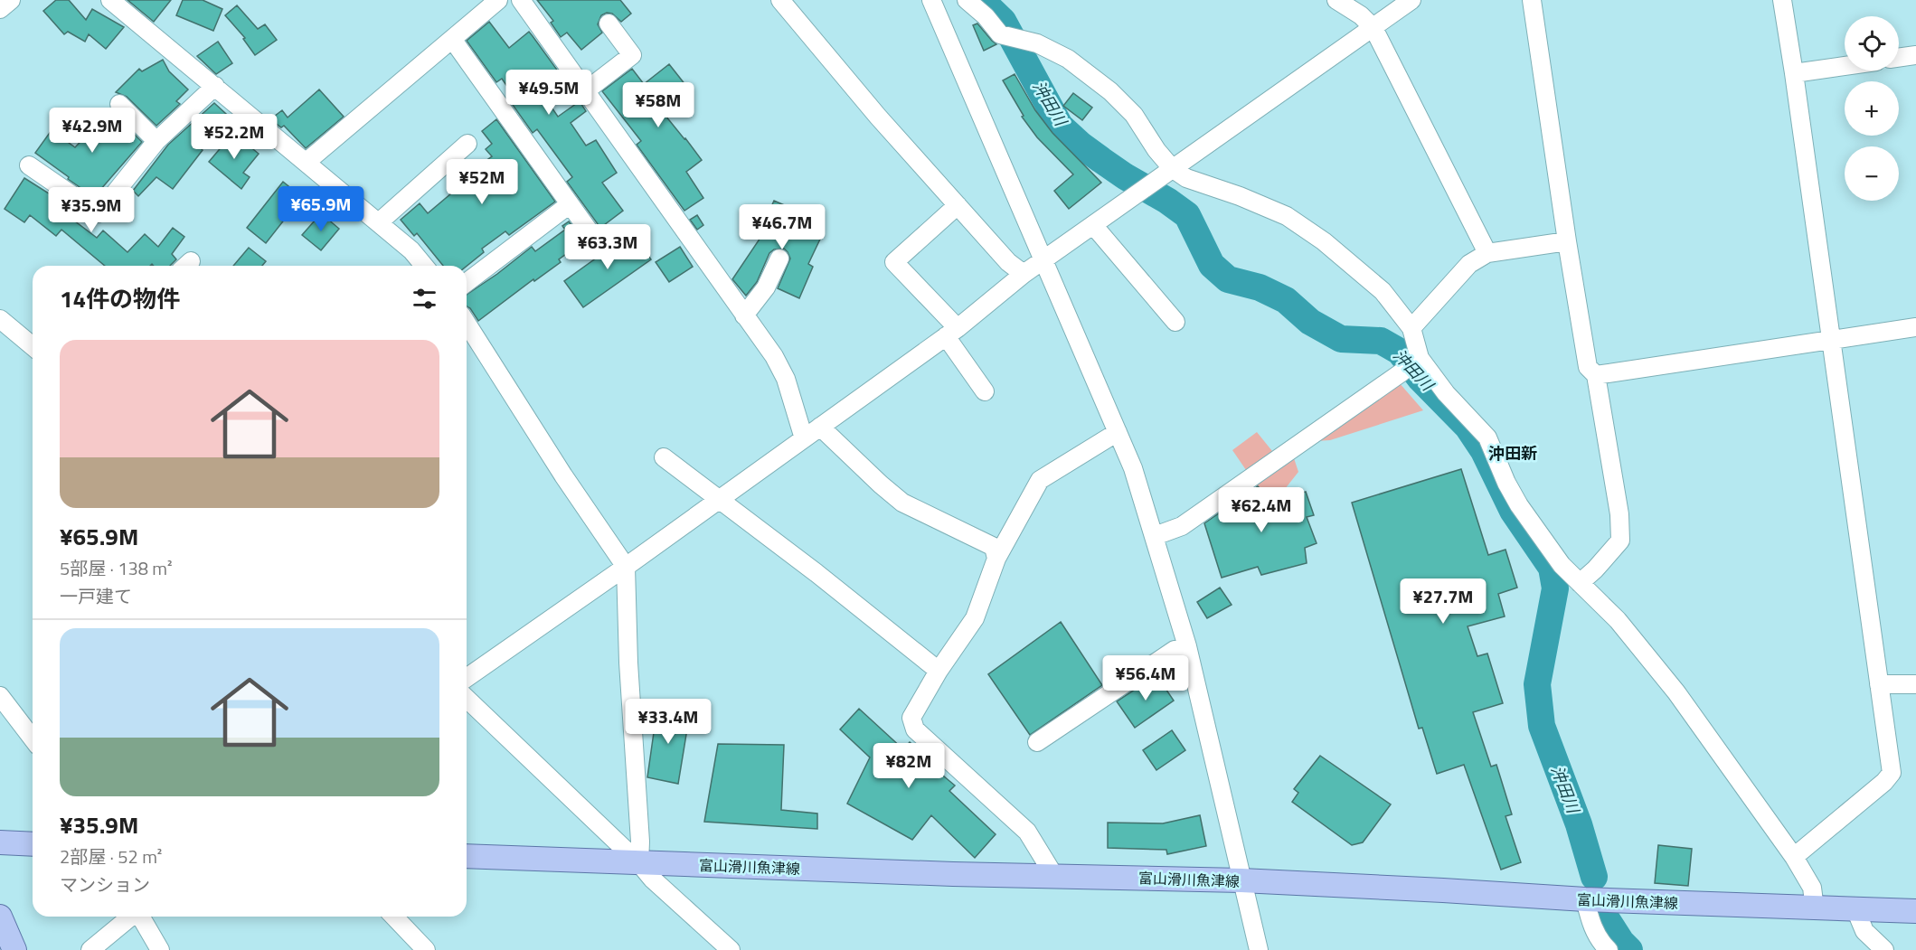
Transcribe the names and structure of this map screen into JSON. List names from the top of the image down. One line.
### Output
{"streets":{"main road":["富山滑川魚津線"]},"districts":["沖田新"],"water":["沖田川"],"page":{"map_buttons":["+","−"],"price":["¥49.5M","¥58M","¥42.9M","¥52.2M","¥52M","¥65.9M","¥35.9M","¥46.7M","¥63.3M","¥62.4M","¥27.7M","¥56.4M","¥33.4M","¥82M"],"heading":"14件の物件","list":[{"name":"¥65.9M","note":"5部屋 · 138 m² · 一戸建て"},{"name":"¥35.9M","note":"2部屋 · 52 m² · マンション"}]}}
